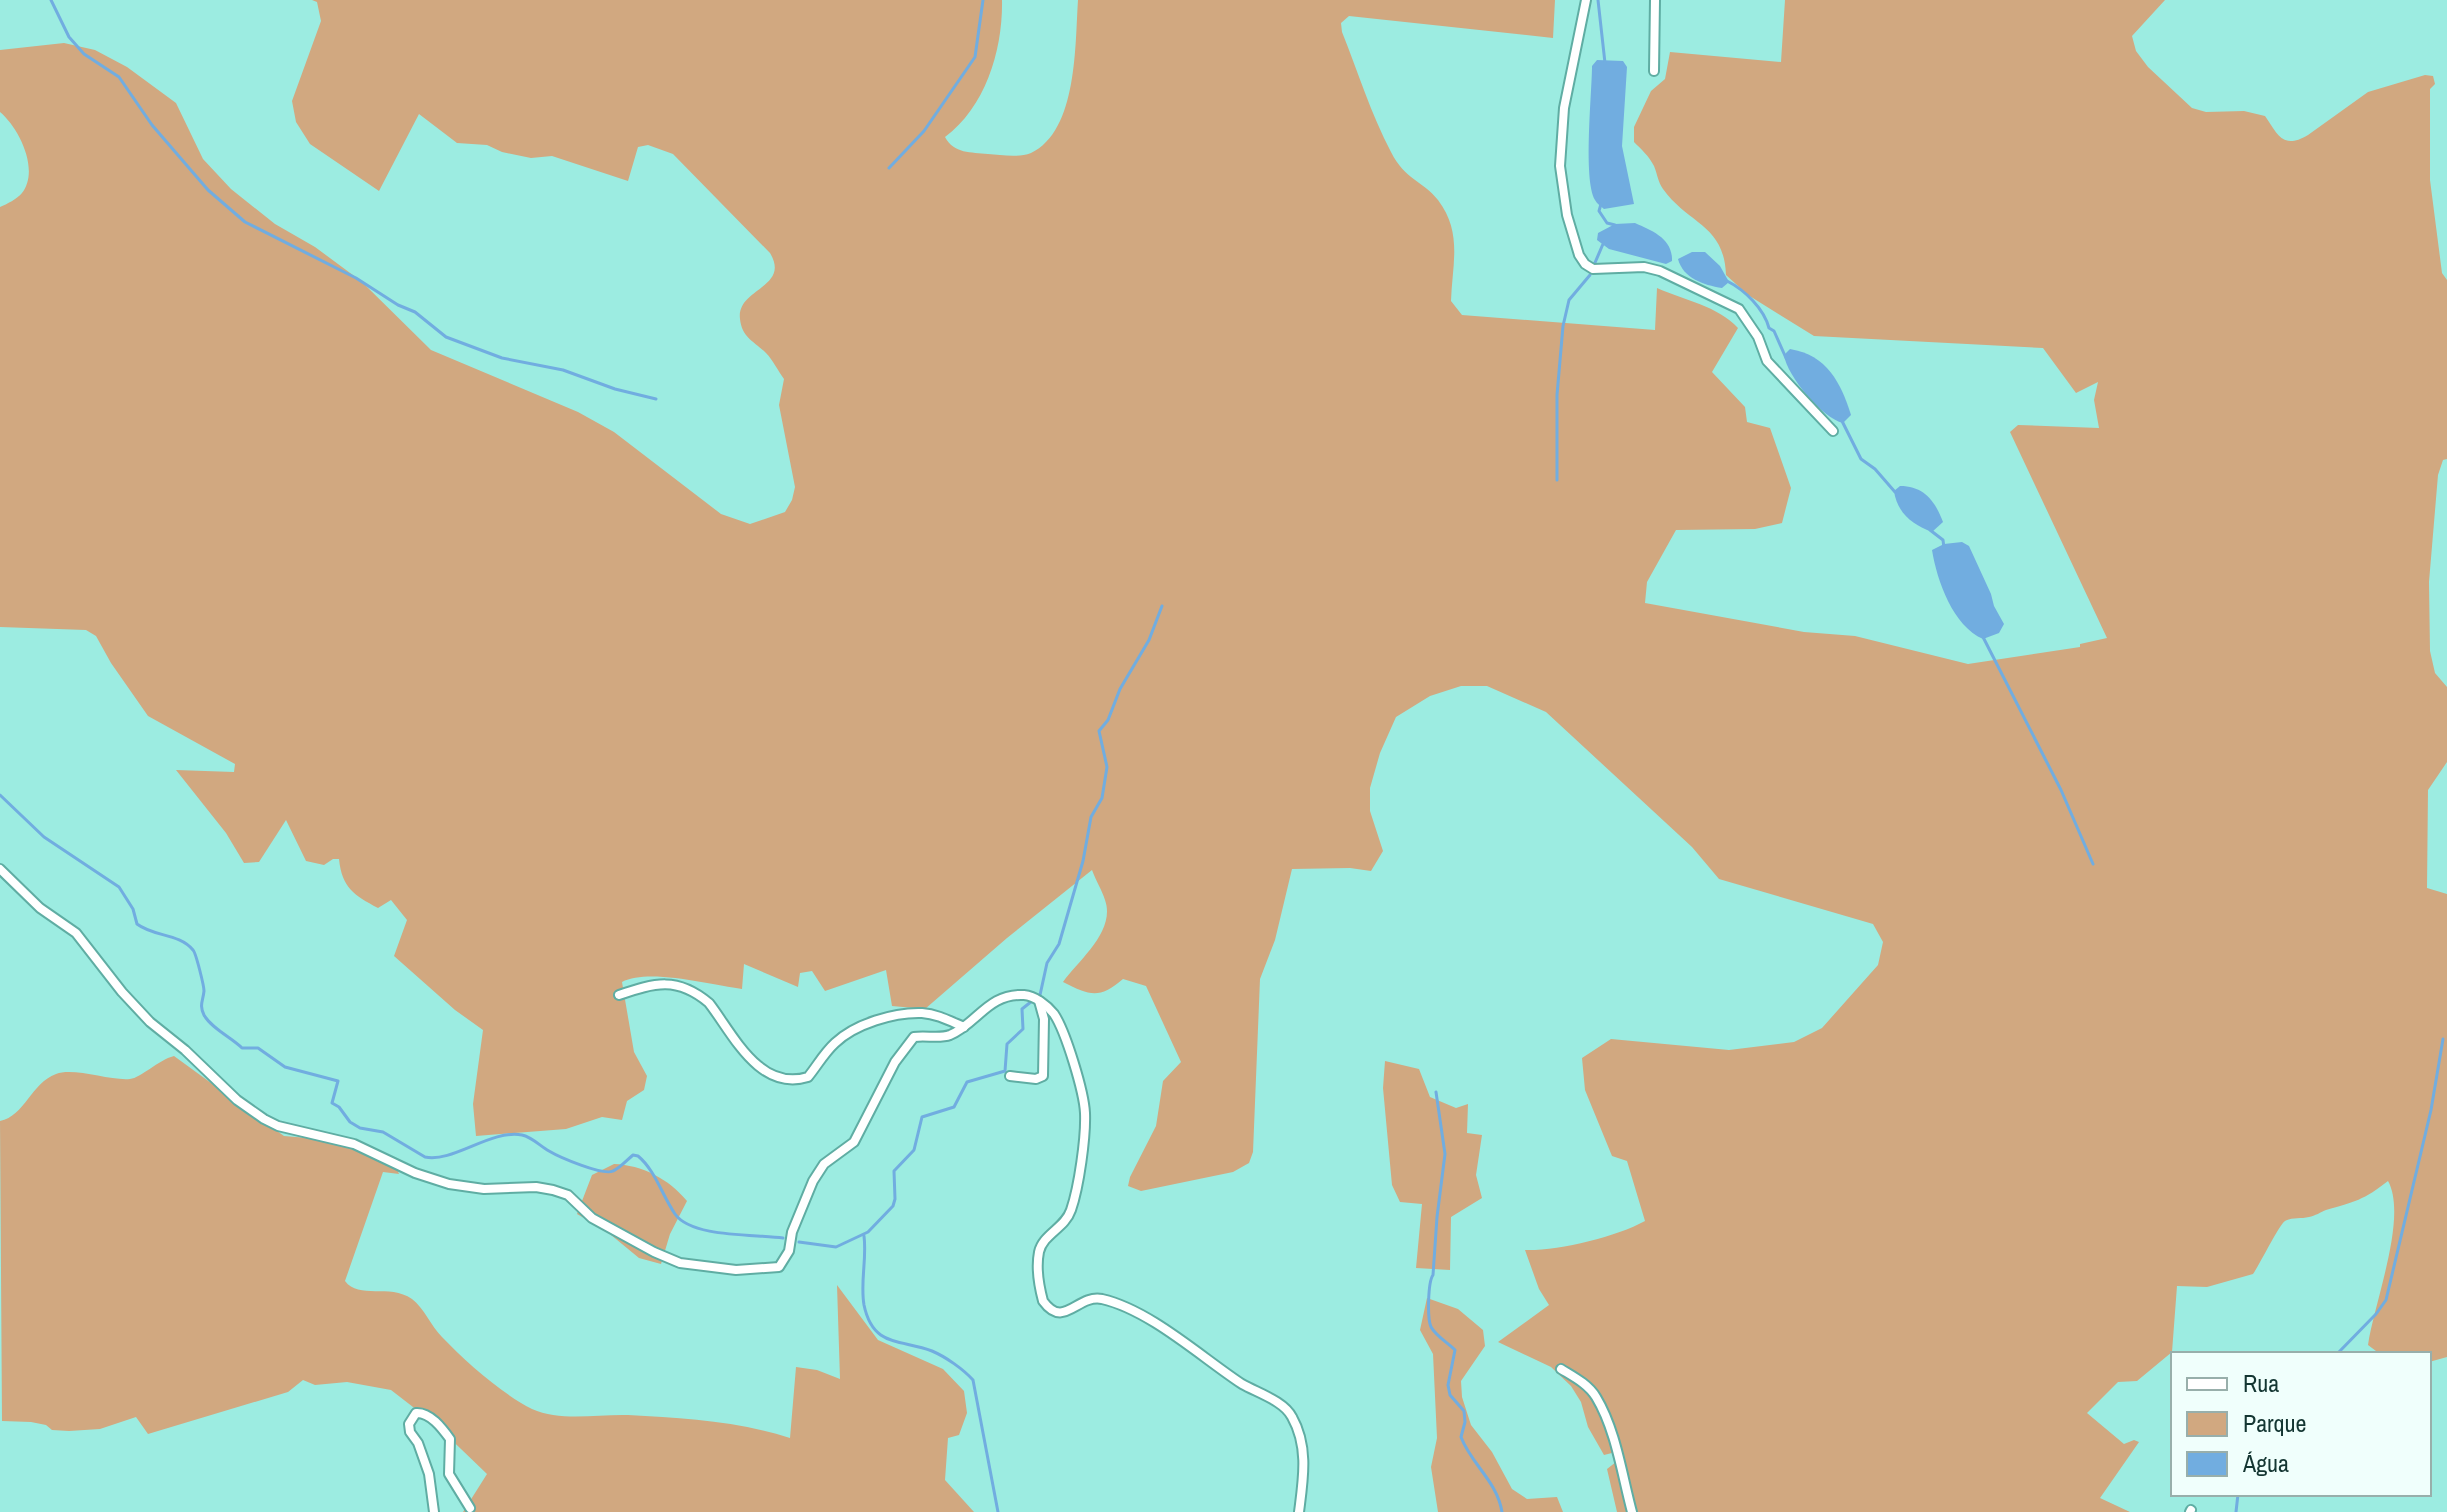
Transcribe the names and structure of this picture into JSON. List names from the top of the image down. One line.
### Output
{"legend":["Rua","Parque","Água"]}
